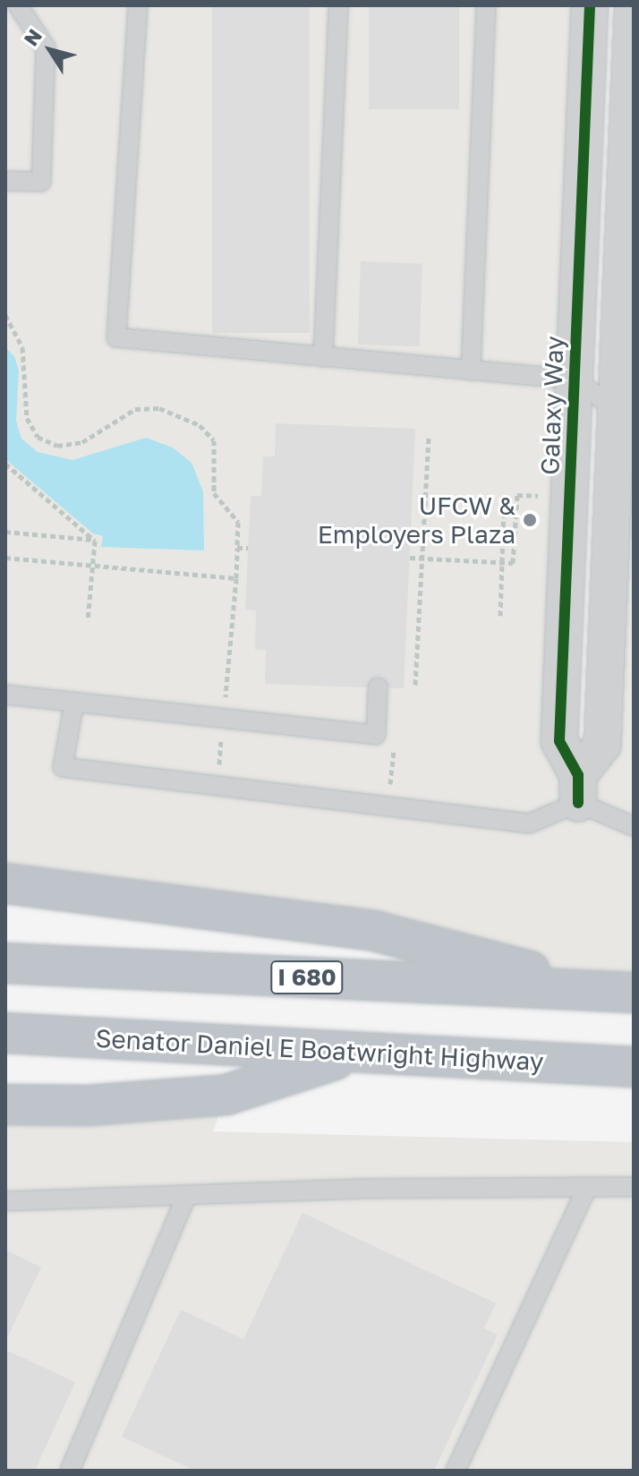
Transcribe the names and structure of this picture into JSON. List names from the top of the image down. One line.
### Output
{"streets":{"highway":["I 680","Senator Daniel E Boatwright Highway"],"street":["Galaxy Way"]},"places":["UFCW & Employers Plaza"],"north":"top left"}
